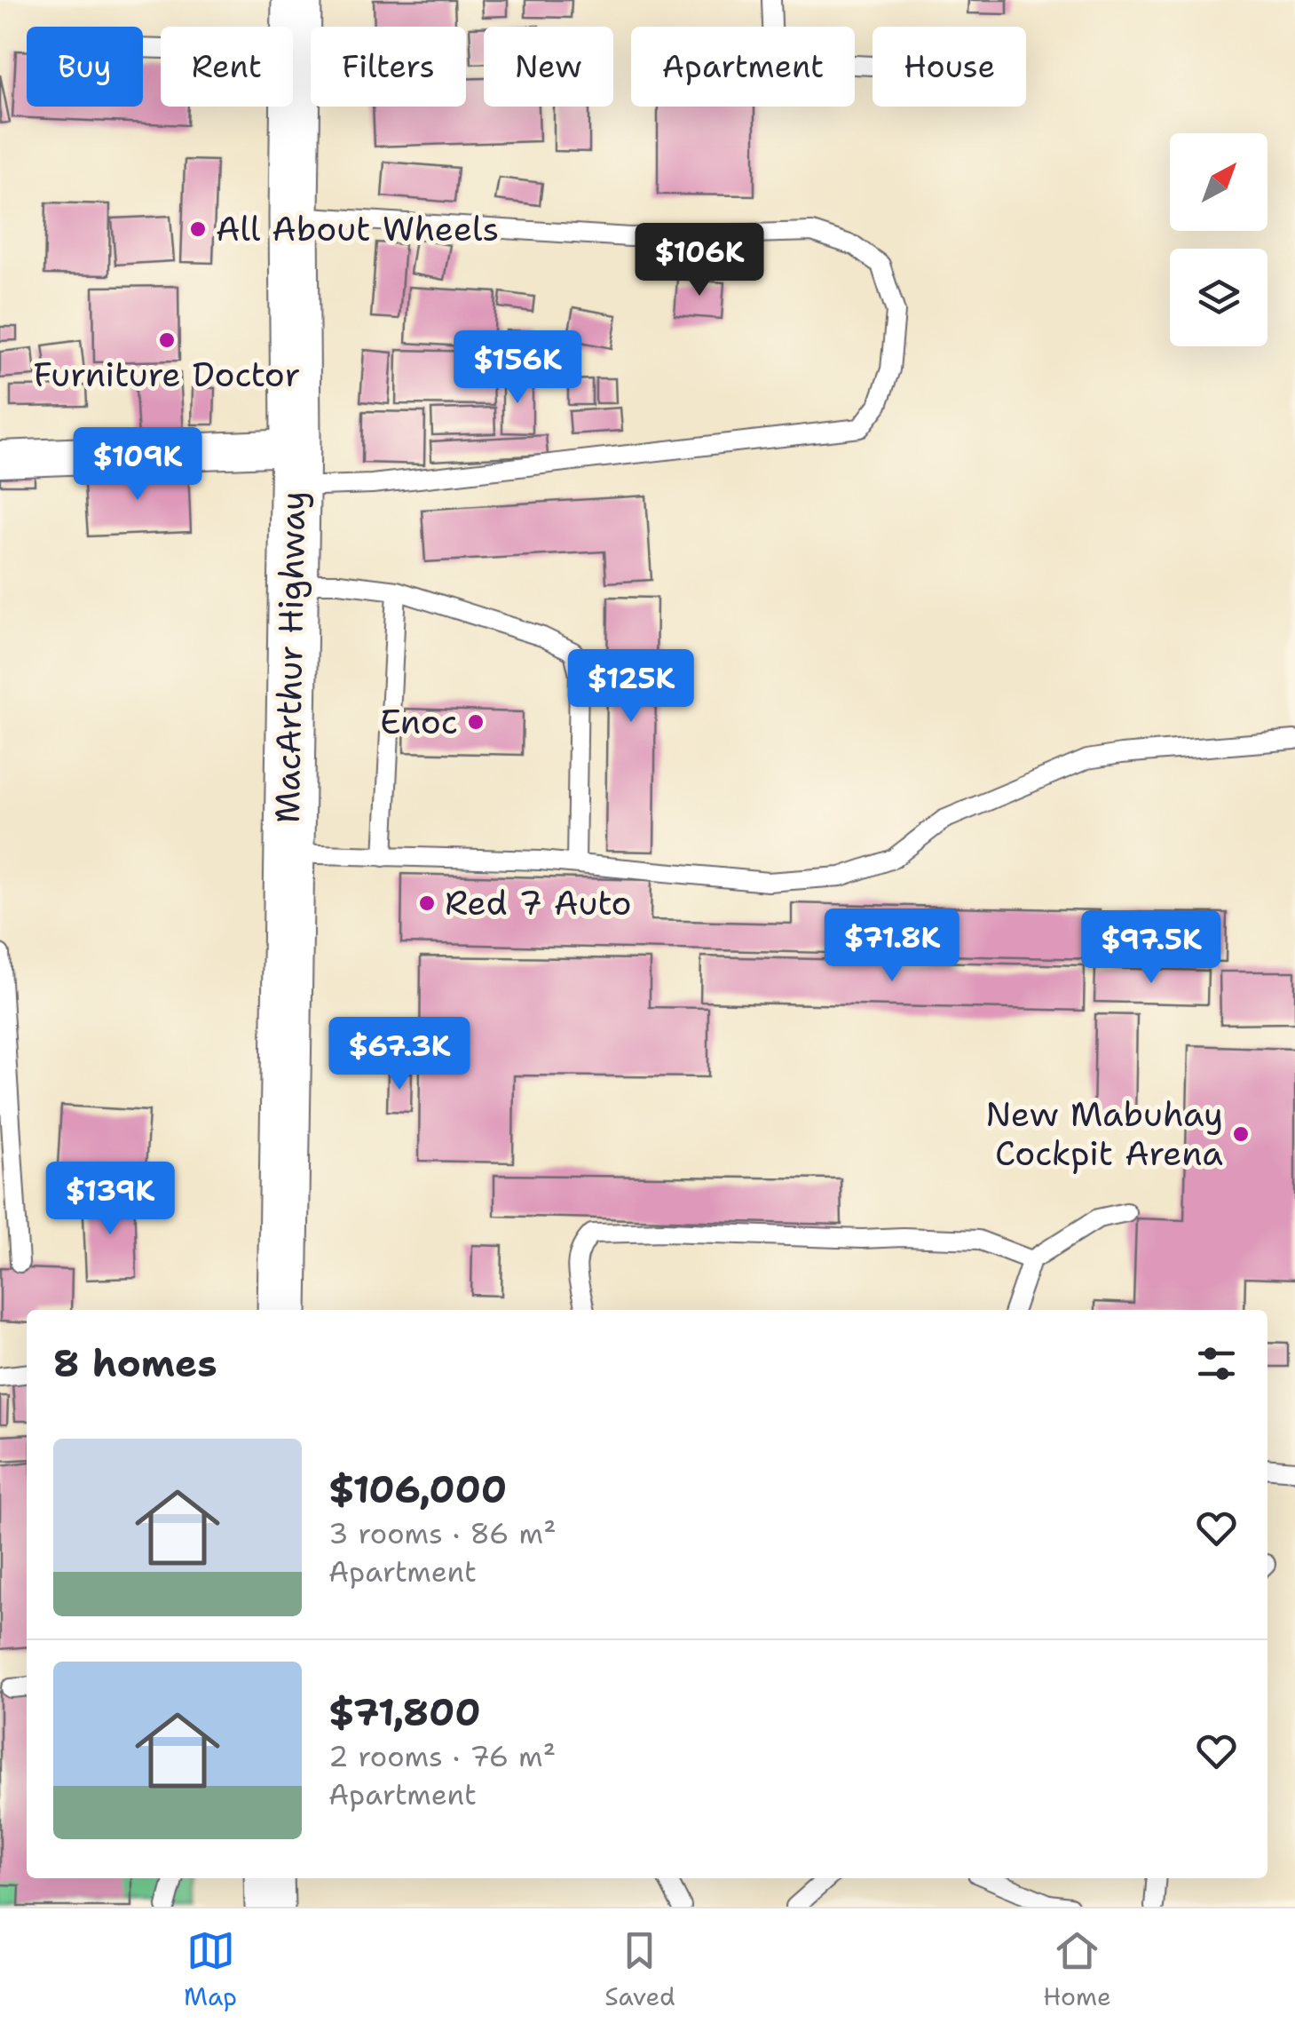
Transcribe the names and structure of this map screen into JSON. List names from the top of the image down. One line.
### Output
{"streets":{"highway":["MacArthur Highway"]},"places":["All About Wheels","Furniture Doctor","Enoc","Red 7 Auto","New Mabuhay Cockpit Arena"],"north":"top right","page":{"chip":["Buy","Rent","Filters","New","Apartment","House"],"price":["$106K","$156K","$109K","$125K","$71.8K","$97.5K","$67.3K","$139K"],"heading":"8 homes","list":[{"name":"$106,000","note":"3 rooms · 86 m² · Apartment"},{"name":"$71,800","note":"2 rooms · 76 m² · Apartment"}],"tabs":["Map","Saved","Home"]}}
